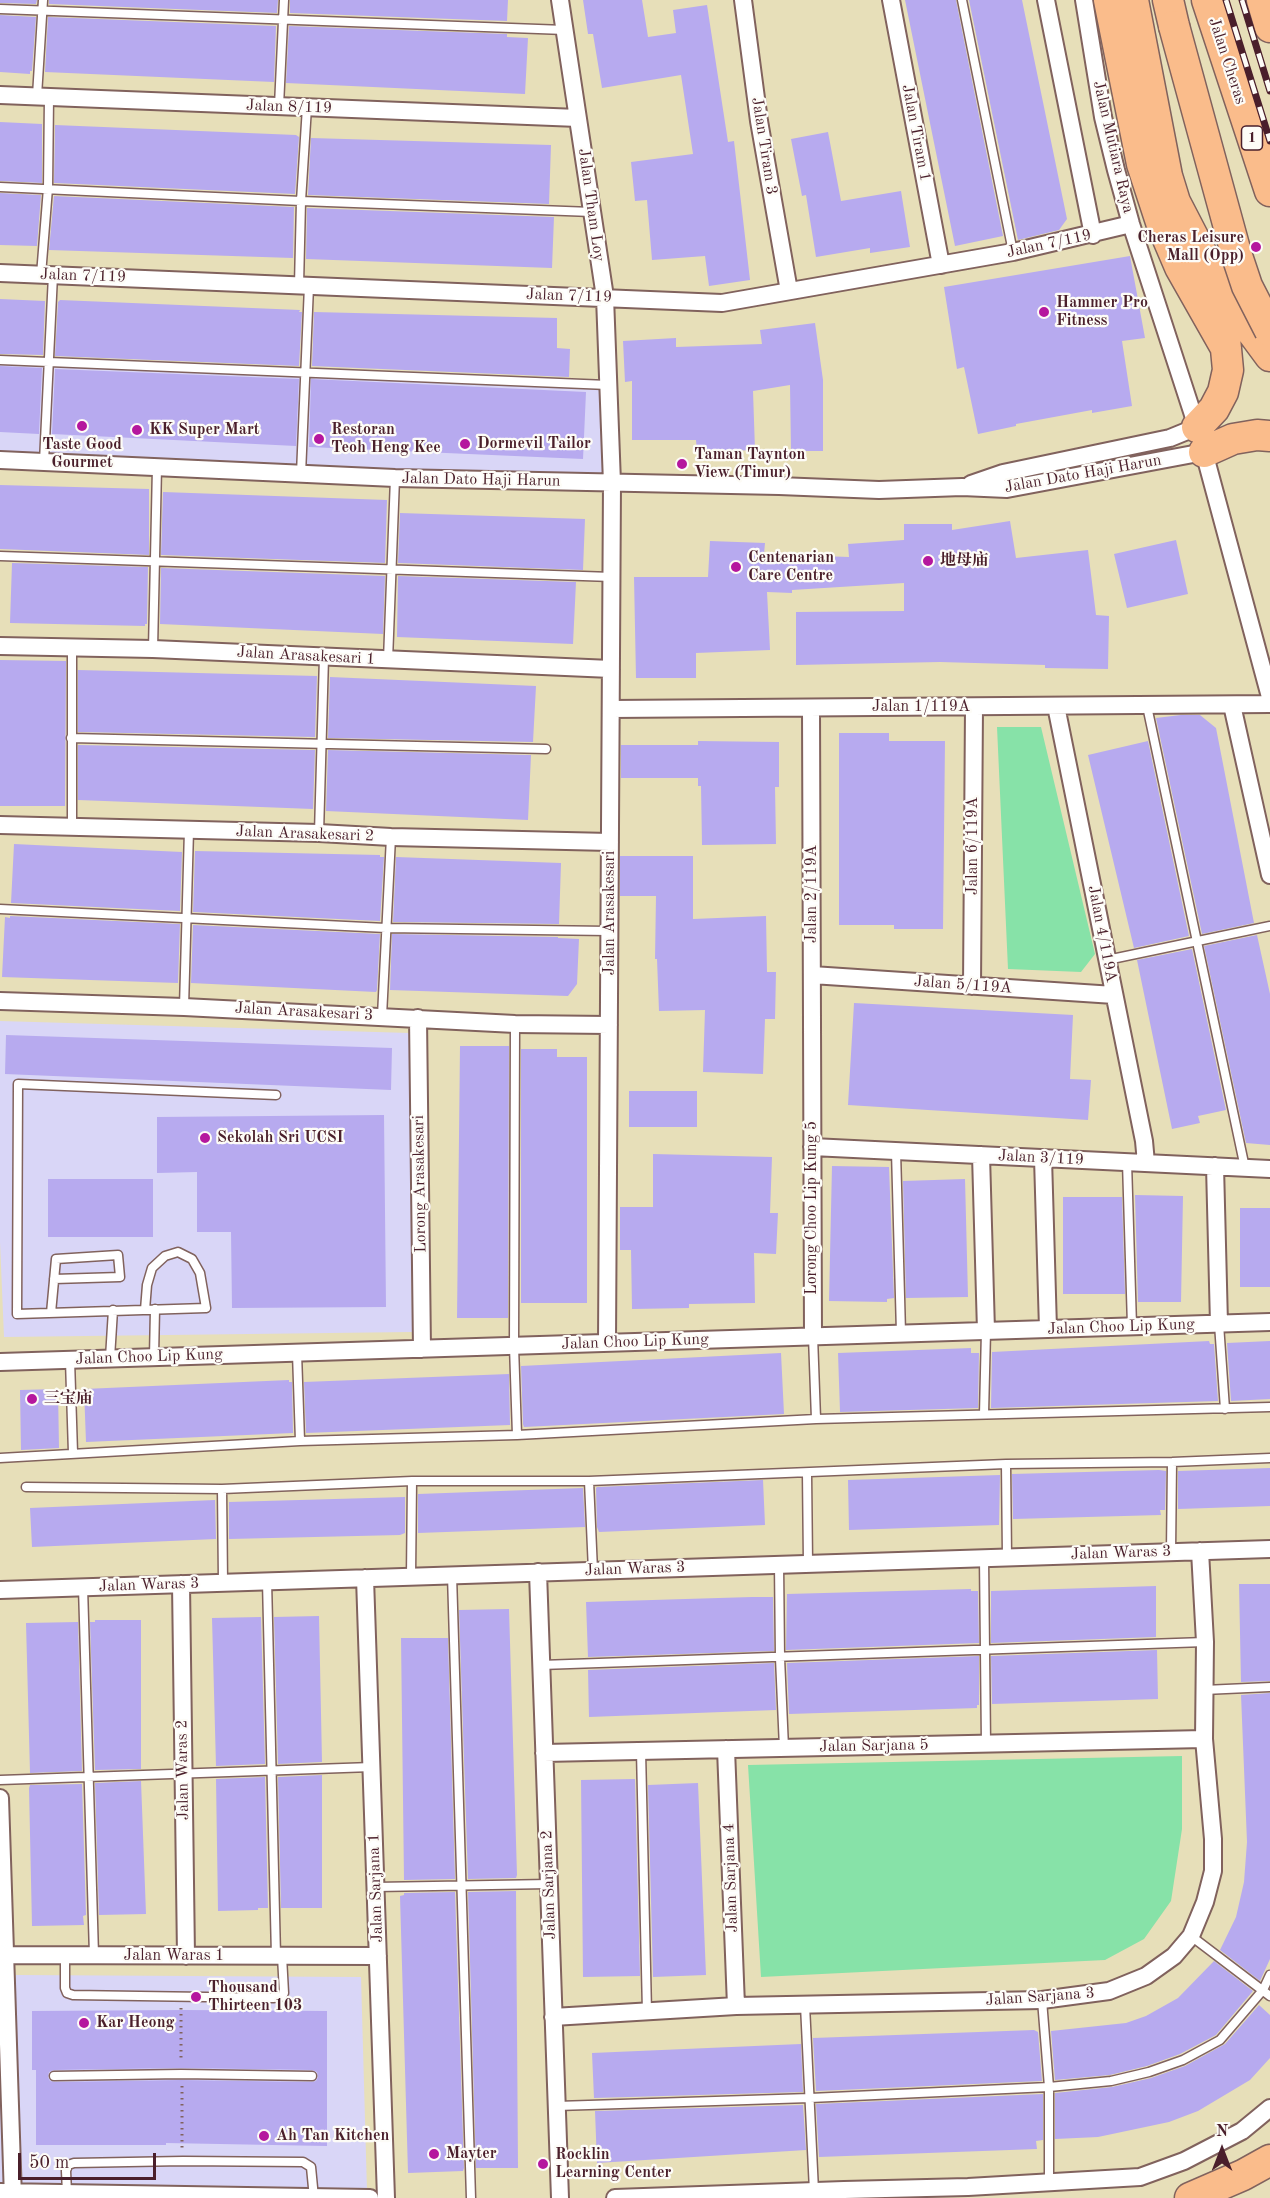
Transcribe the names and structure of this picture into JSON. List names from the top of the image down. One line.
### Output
{"streets":{"highway":["Jalan Cheras","1"],"street":["Jalan 8/119","Jalan Tiram 1","Jalan Tiram 3","Jalan Mutiara Raya","Jalan Tham Loy","Jalan 7/119","Jalan Dato Haji Harun","Jalan Arasakesari 1","Jalan 1/119A","Jalan Arasakesari 2","Jalan 6/119A","Jalan 2/119A","Jalan Arasakesari","Jalan 4/119A","Jalan 5/119A","Jalan Arasakesari 3","Jalan 3/119","Lorong Arasakesari","Lorong Choo Lip Kung 5","Jalan Choo Lip Kung","Jalan Waras 3","Jalan Sarjana 5","Jalan Waras 2","Jalan Sarjana 4","Jalan Sarjana 2","Jalan Sarjana 1","Jalan Waras 1","Jalan Sarjana 3"]},"crossings":[["Jalan 8/119","Jalan Tham Loy"],["Jalan Tiram 1","Jalan 7/119"],["Jalan Tiram 3","Jalan 7/119"],["Jalan Mutiara Raya","Jalan 7/119"],["Jalan Mutiara Raya","Jalan Dato Haji Harun"],["Jalan Tham Loy","Jalan 7/119"],["Jalan Tham Loy","Jalan Dato Haji Harun"],["Jalan Tham Loy","Jalan Arasakesari"],["Jalan Dato Haji Harun","Jalan Arasakesari"],["Jalan Arasakesari 1","Jalan Arasakesari"],["Jalan 1/119A","Jalan 6/119A"],["Jalan 1/119A","Jalan 2/119A"],["Jalan 1/119A","Jalan Arasakesari"],["Jalan 1/119A","Jalan 4/119A"],["Jalan Arasakesari 2","Jalan Arasakesari"],["Jalan 6/119A","Jalan 5/119A"],["Jalan 2/119A","Jalan 5/119A"],["Jalan 2/119A","Lorong Choo Lip Kung 5"],["Jalan Arasakesari","Jalan Arasakesari 3"],["Jalan Arasakesari","Jalan Choo Lip Kung"],["Jalan 4/119A","Jalan 5/119A"],["Jalan 4/119A","Jalan 3/119"],["Jalan Arasakesari 3","Lorong Arasakesari"],["Jalan 3/119","Lorong Choo Lip Kung 5"],["Lorong Arasakesari","Jalan Choo Lip Kung"],["Lorong Choo Lip Kung 5","Jalan Choo Lip Kung"],["Jalan Waras 3","Jalan Waras 2"],["Jalan Waras 3","Jalan Sarjana 2"],["Jalan Waras 3","Jalan Sarjana 1"],["Jalan Waras 3","Jalan Sarjana 3"],["Jalan Sarjana 5","Jalan Sarjana 4"],["Jalan Sarjana 5","Jalan Sarjana 2"],["Jalan Sarjana 5","Jalan Sarjana 3"],["Jalan Waras 2","Jalan Waras 1"],["Jalan Sarjana 4","Jalan Sarjana 3"],["Jalan Sarjana 2","Jalan Sarjana 3"],["Jalan Sarjana 1","Jalan Waras 1"]],"places":["Cheras Leisure Mall (Opp)","Hammer Pro Fitness","Taste Good Gourmet","KK Super Mart","Restoran Teoh Heng Kee","Dormevil Tailor","Taman Taynton View (Timur)","地母庙","Centenarian Care Centre","Sekolah Sri UCSI","三宝庙","Thousand Thirteen 103","Kar Heong","Ah Tan Kitchen","Mayter","Rocklin Learning Center"],"scale_bar":"50 m","north":"top"}
